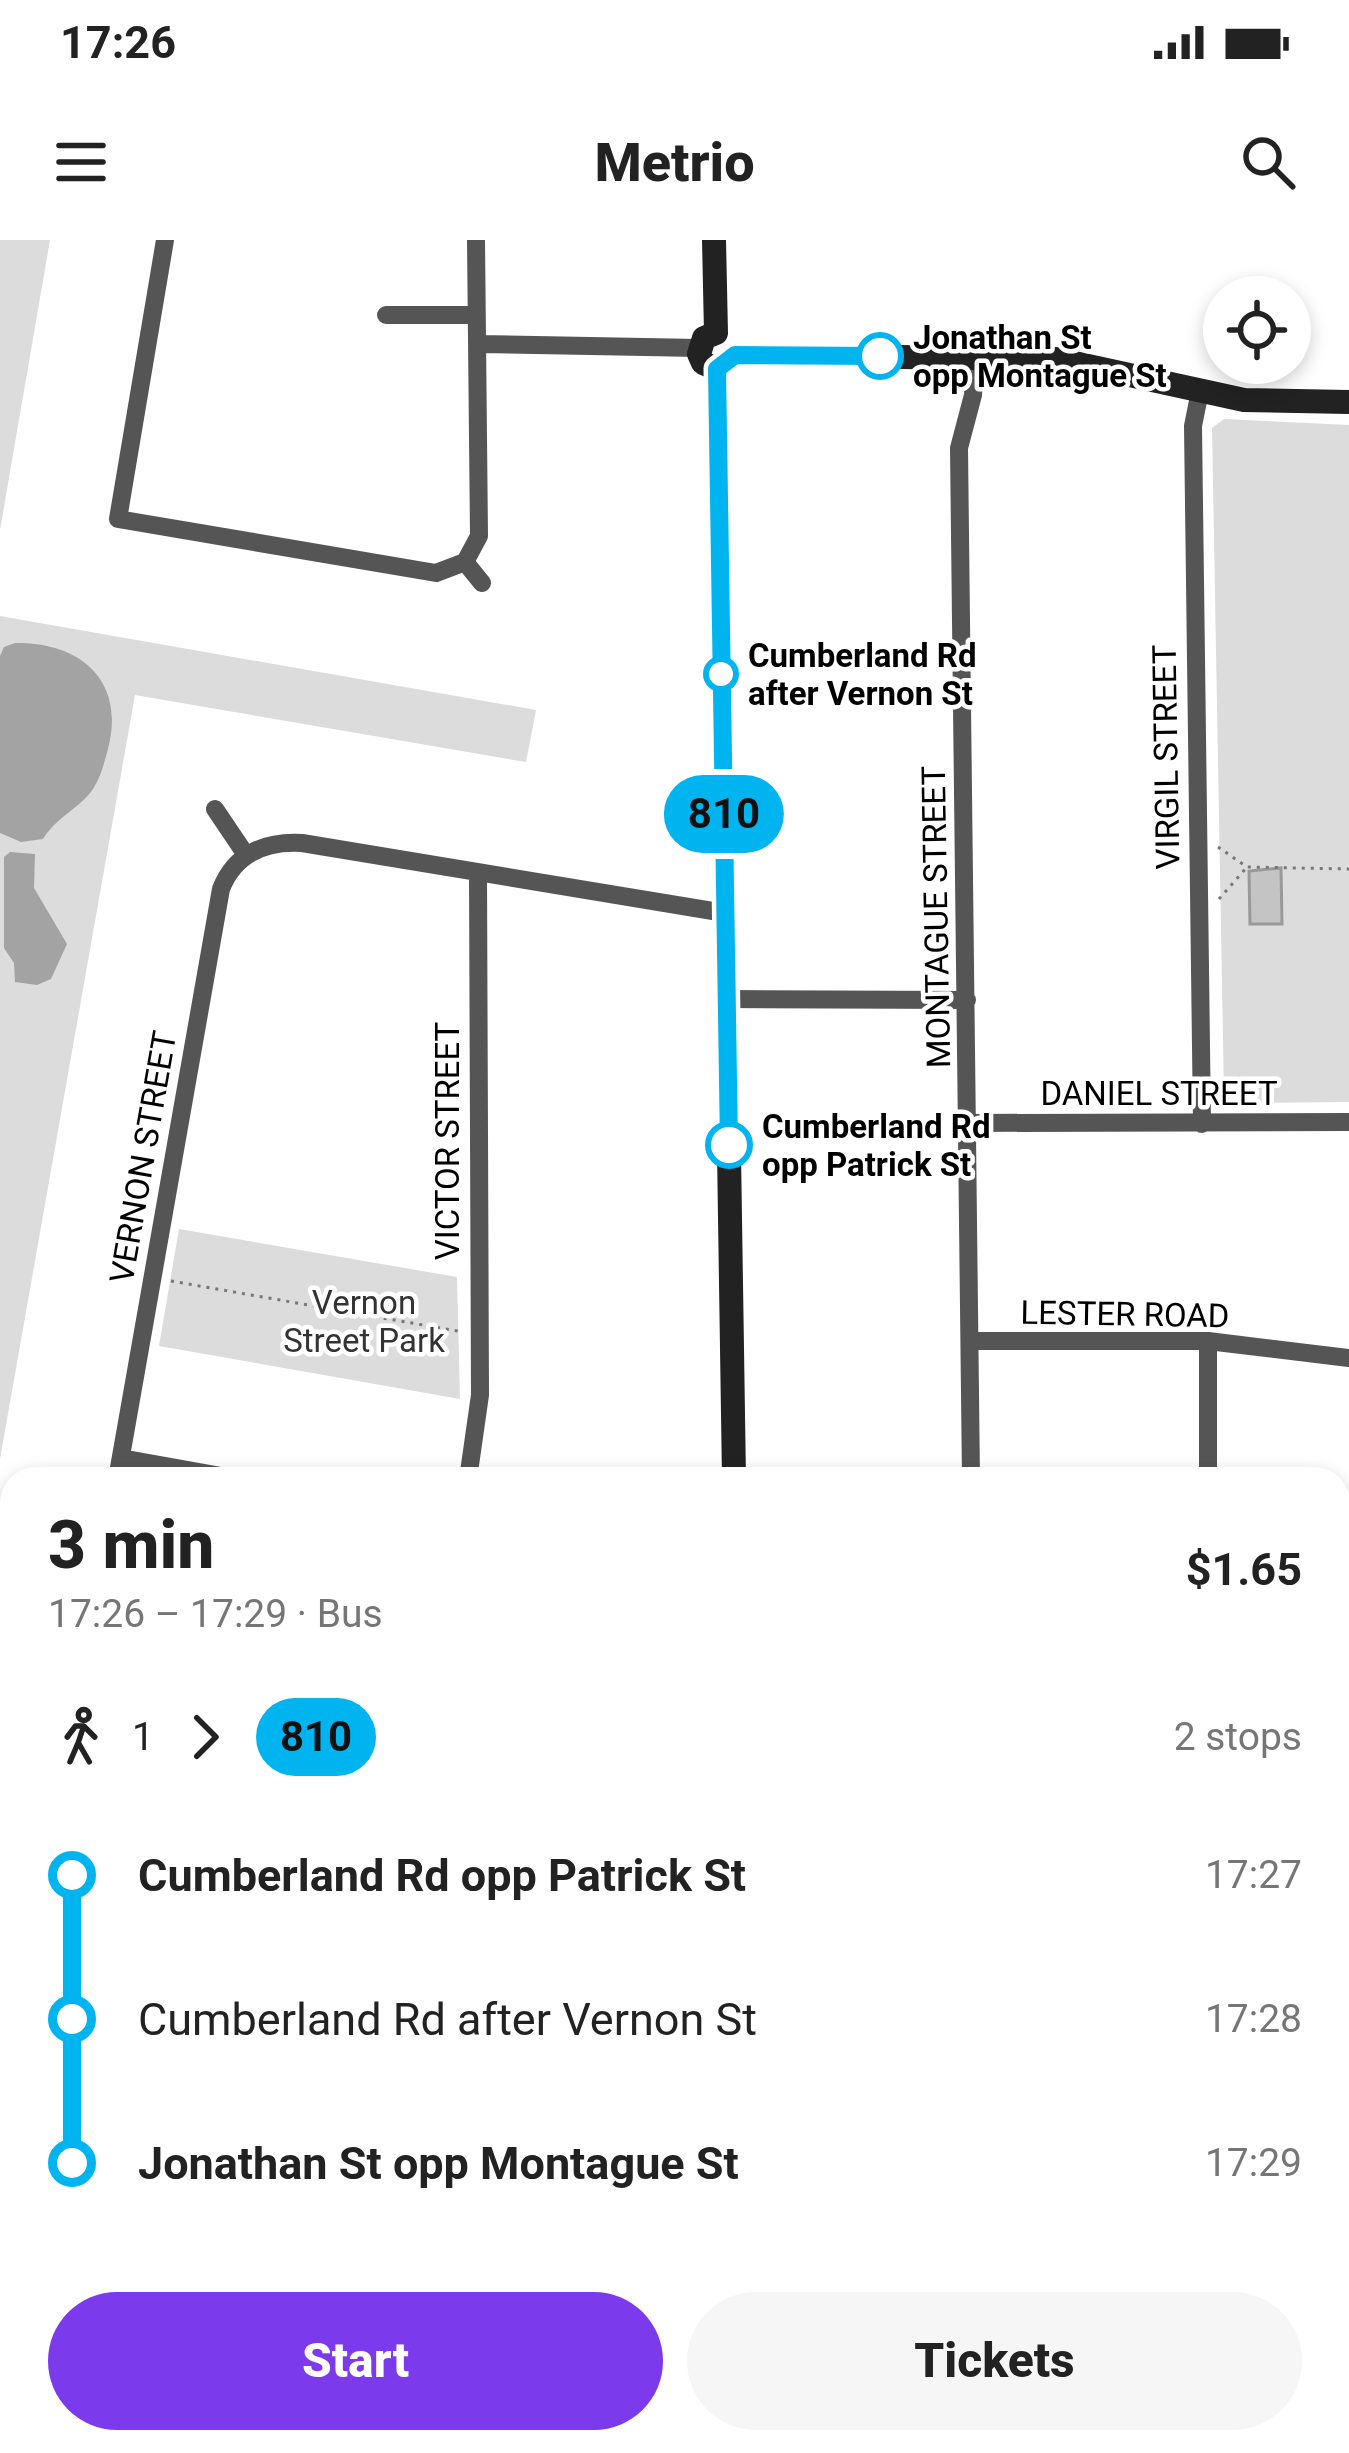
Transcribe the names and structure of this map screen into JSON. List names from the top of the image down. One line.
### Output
{"streets":{"street":["VIRGIL STREET","MONTAGUE STREET","DANIEL STREET","VICTOR STREET","VERNON STREET","LESTER ROAD"]},"crossings":[["VIRGIL STREET","DANIEL STREET"],["MONTAGUE STREET","DANIEL STREET"],["MONTAGUE STREET","LESTER ROAD"]],"parks":["Vernon Street Park"],"places":["Jonathan St opp Montague St","Cumberland Rd after Vernon St","Cumberland Rd opp Patrick St"],"lines":["bus line 810"],"page":{"status":"17:26","header":"Metrio","on_map":"810","heading":["3 min","17:26 – 17:29 · Bus","$1.65"],"legs":["1","810","2 stops"],"list":[{"name":"Cumberland Rd opp Patrick St","value":"17:27"},{"name":"Cumberland Rd after Vernon St","value":"17:28"},{"name":"Jonathan St opp Montague St","value":"17:29"}],"buttons":["Start","Tickets"]}}
